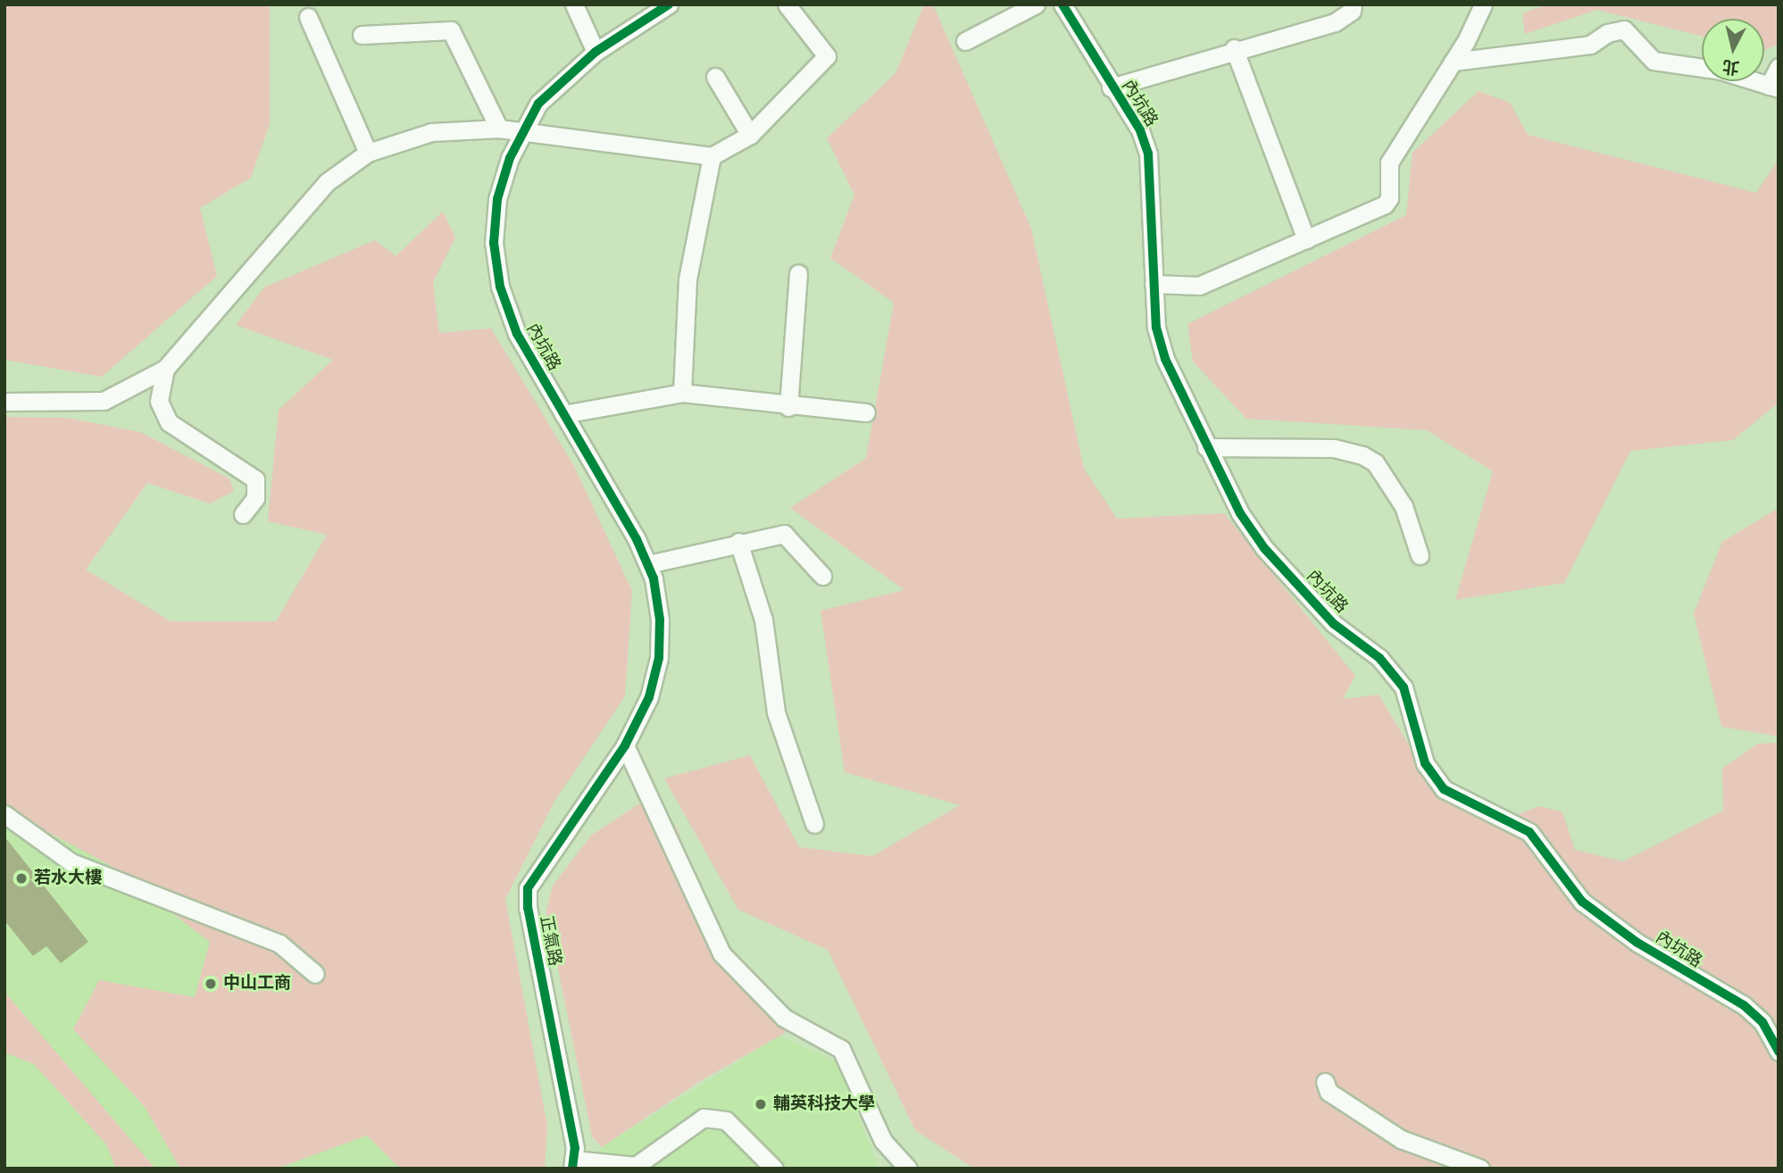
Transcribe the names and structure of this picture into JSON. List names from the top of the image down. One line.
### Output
{"streets":{"street":["內坑路","正氣路"]},"crossings":[["內坑路","正氣路"]],"places":["若水大樓","中山工商","輔英科技大學"],"north":"bottom"}
